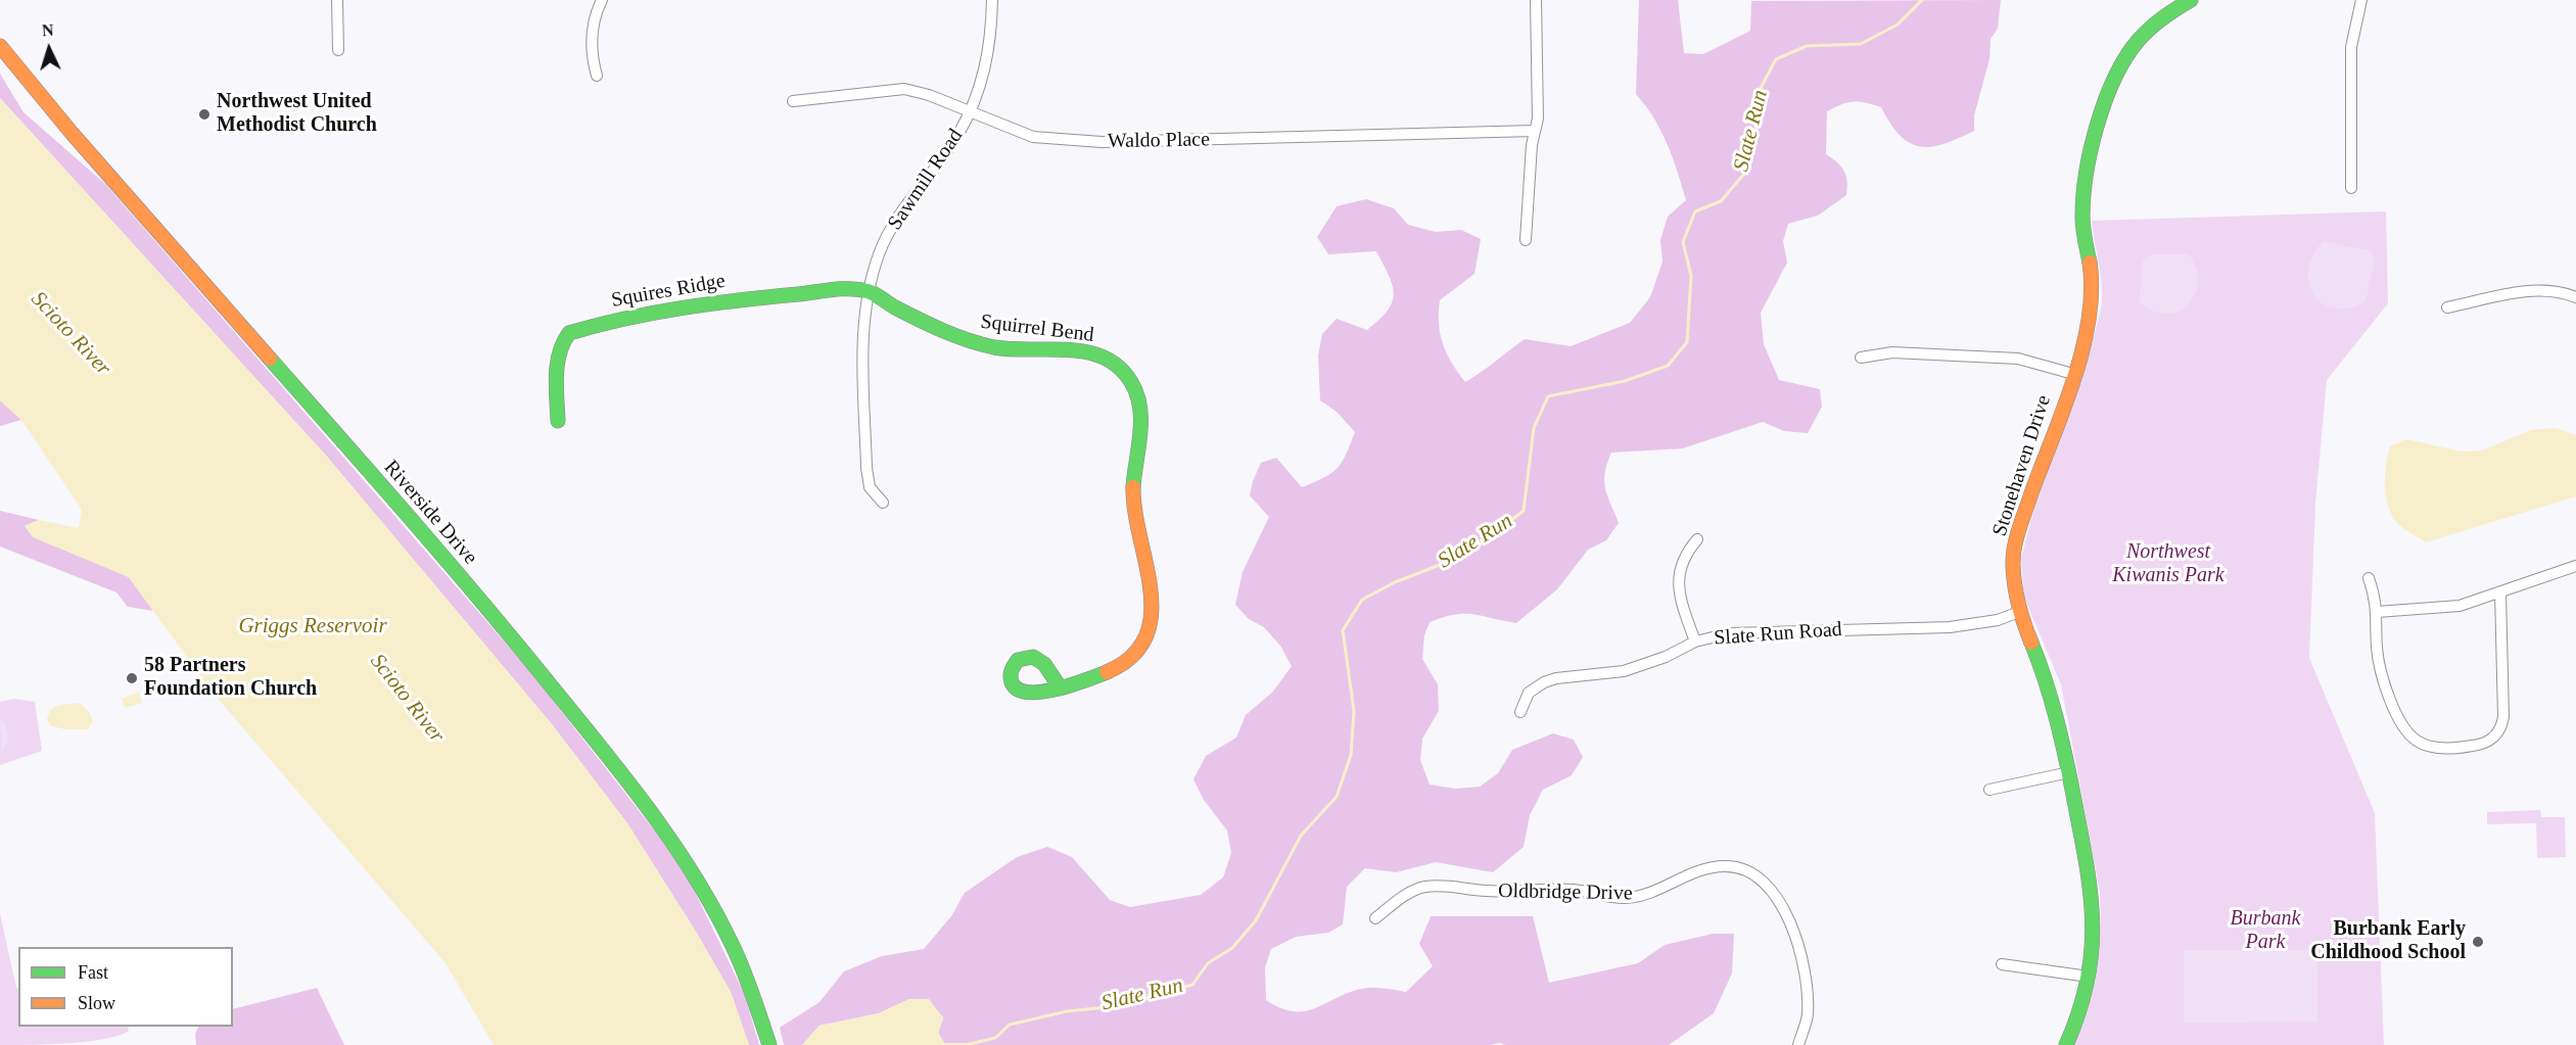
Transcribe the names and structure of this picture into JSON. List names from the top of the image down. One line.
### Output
{"streets":{"street":["Waldo Place","Sawmill Road","Squires Ridge","Squirrel Bend","Stonehaven Drive","Riverside Drive","Slate Run Road","Oldbridge Drive"]},"crossings":[["Waldo Place","Sawmill Road"],["Sawmill Road","Squires Ridge"],["Sawmill Road","Squirrel Bend"],["Squires Ridge","Squirrel Bend"],["Stonehaven Drive","Slate Run Road"]],"water":["Slate Run","Scioto River","Griggs Reservoir"],"parks":["Northwest Kiwanis Park","Burbank Park"],"places":["Northwest United Methodist Church","58 Partners Foundation Church","Burbank Early Childhood School"],"legend":["Fast","Slow"],"north":"top"}
